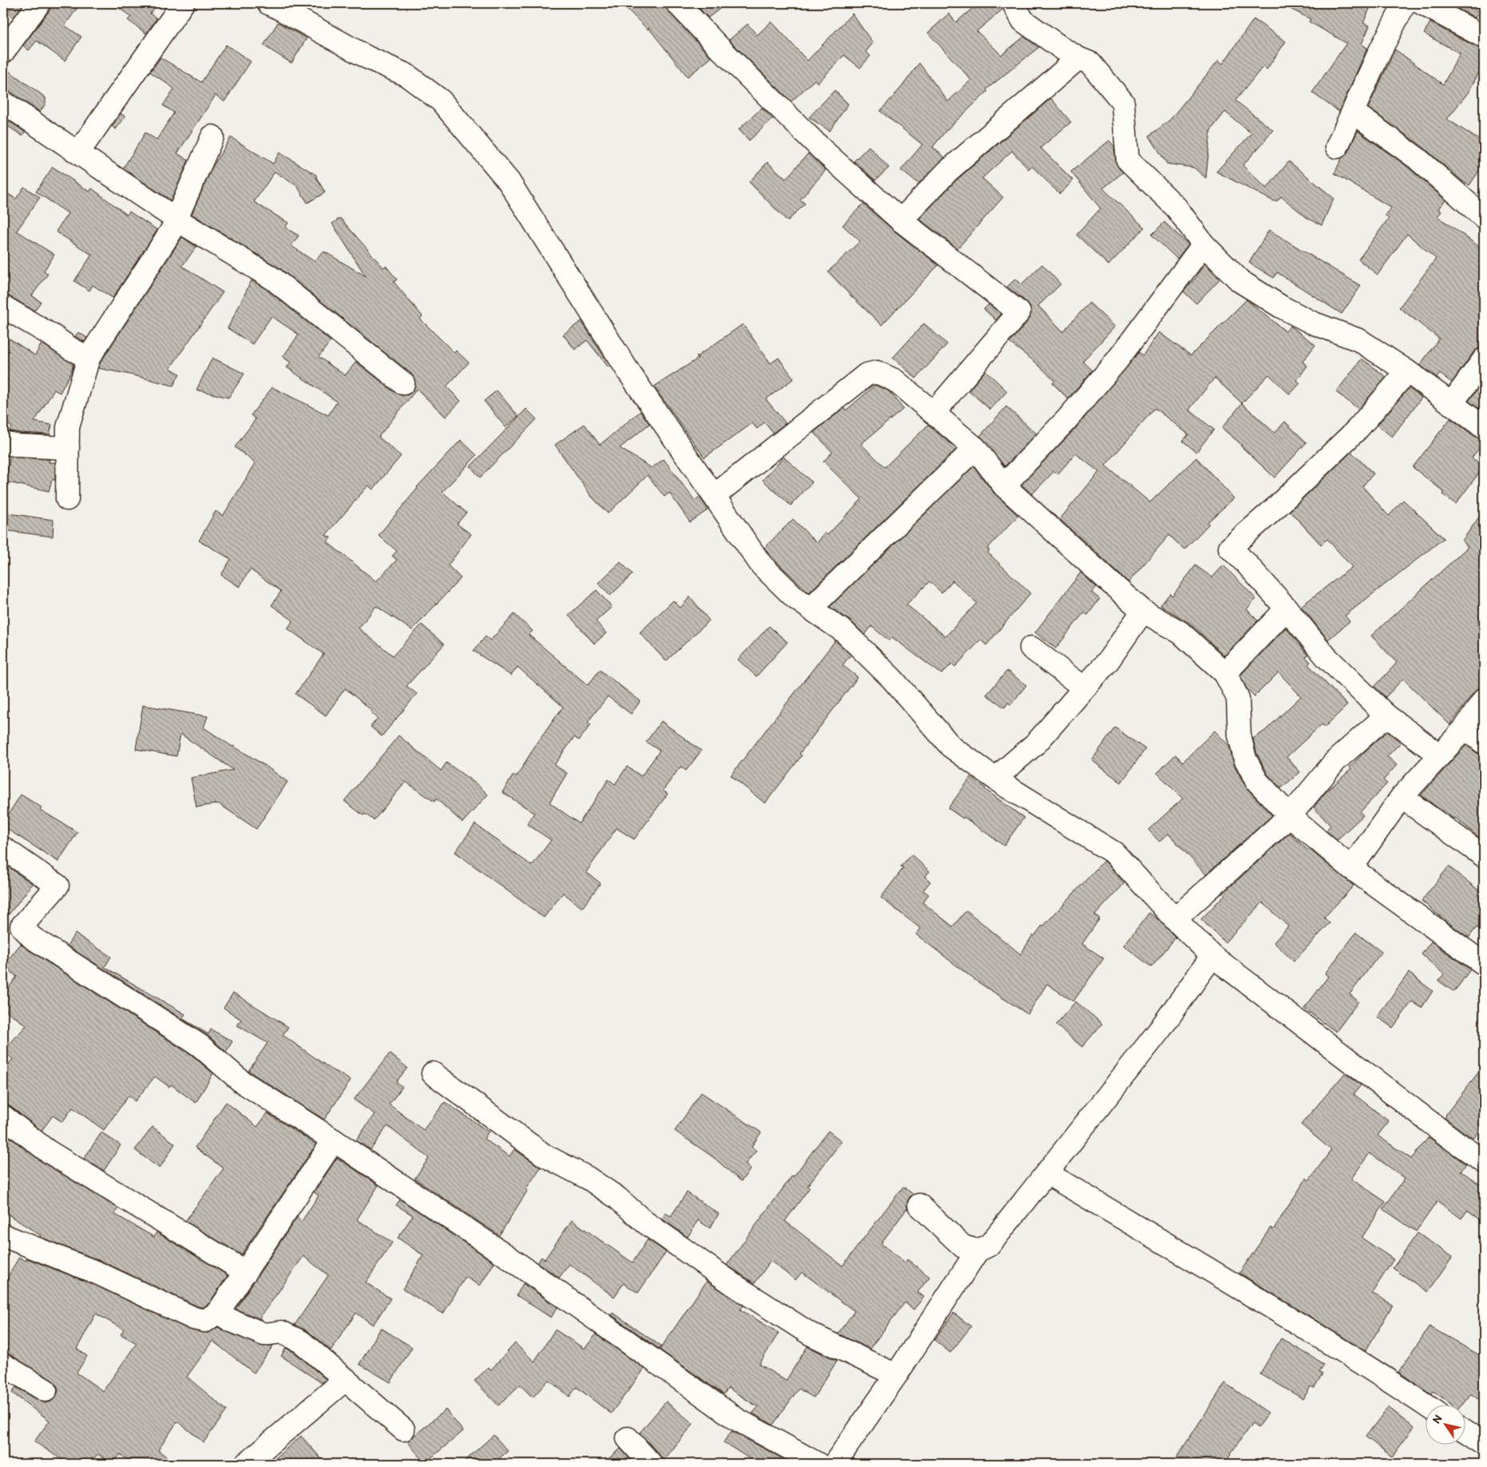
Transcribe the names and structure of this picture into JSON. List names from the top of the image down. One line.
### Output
{"north":"top left"}
